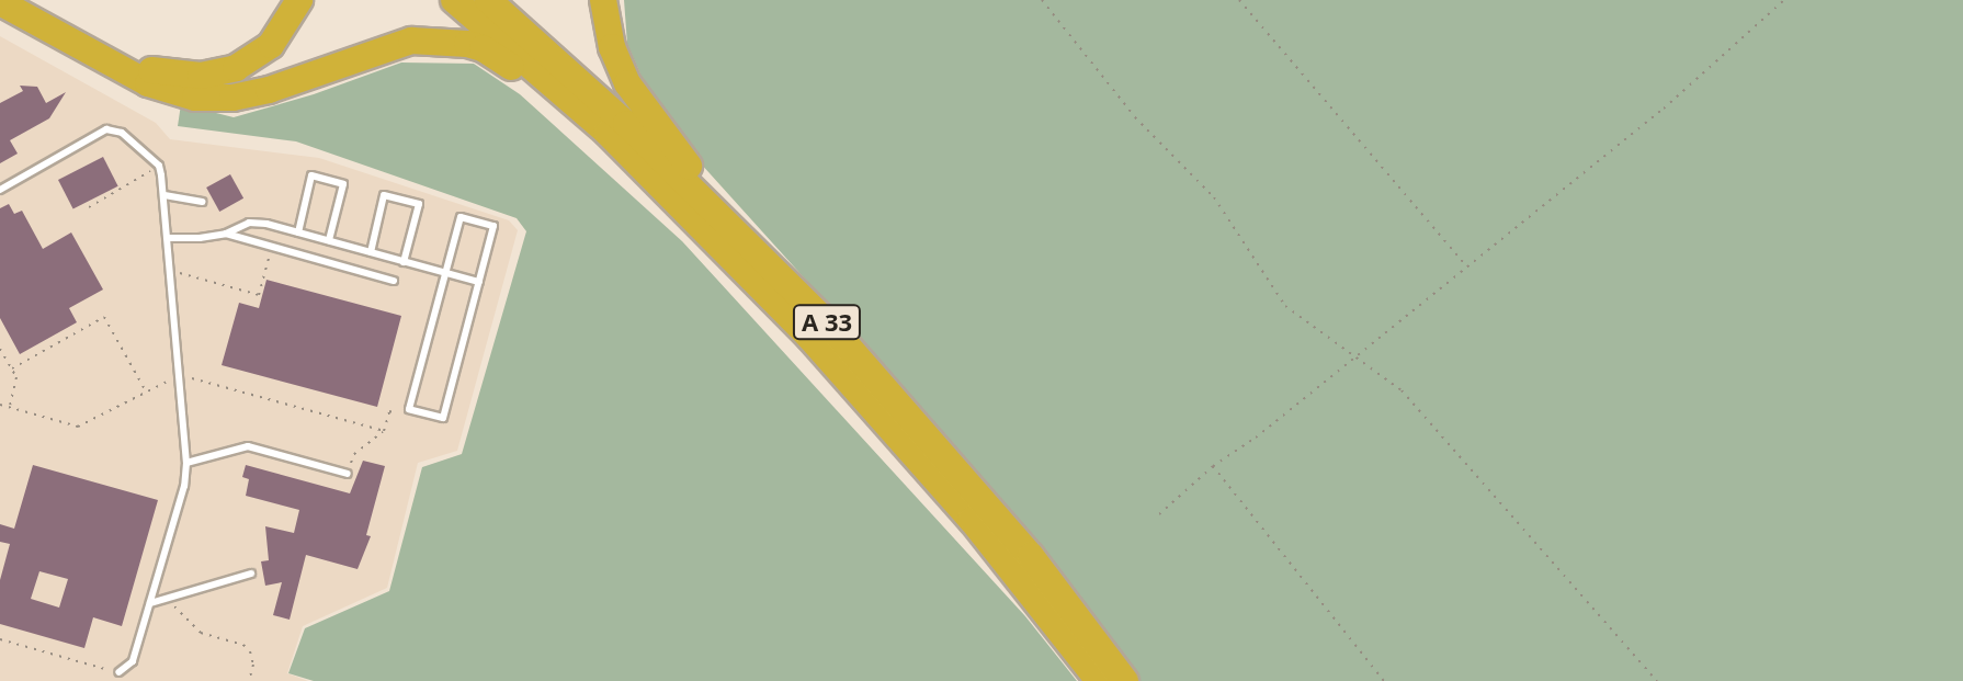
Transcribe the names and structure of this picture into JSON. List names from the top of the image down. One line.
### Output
{"streets":{"highway":["A 33"]}}
